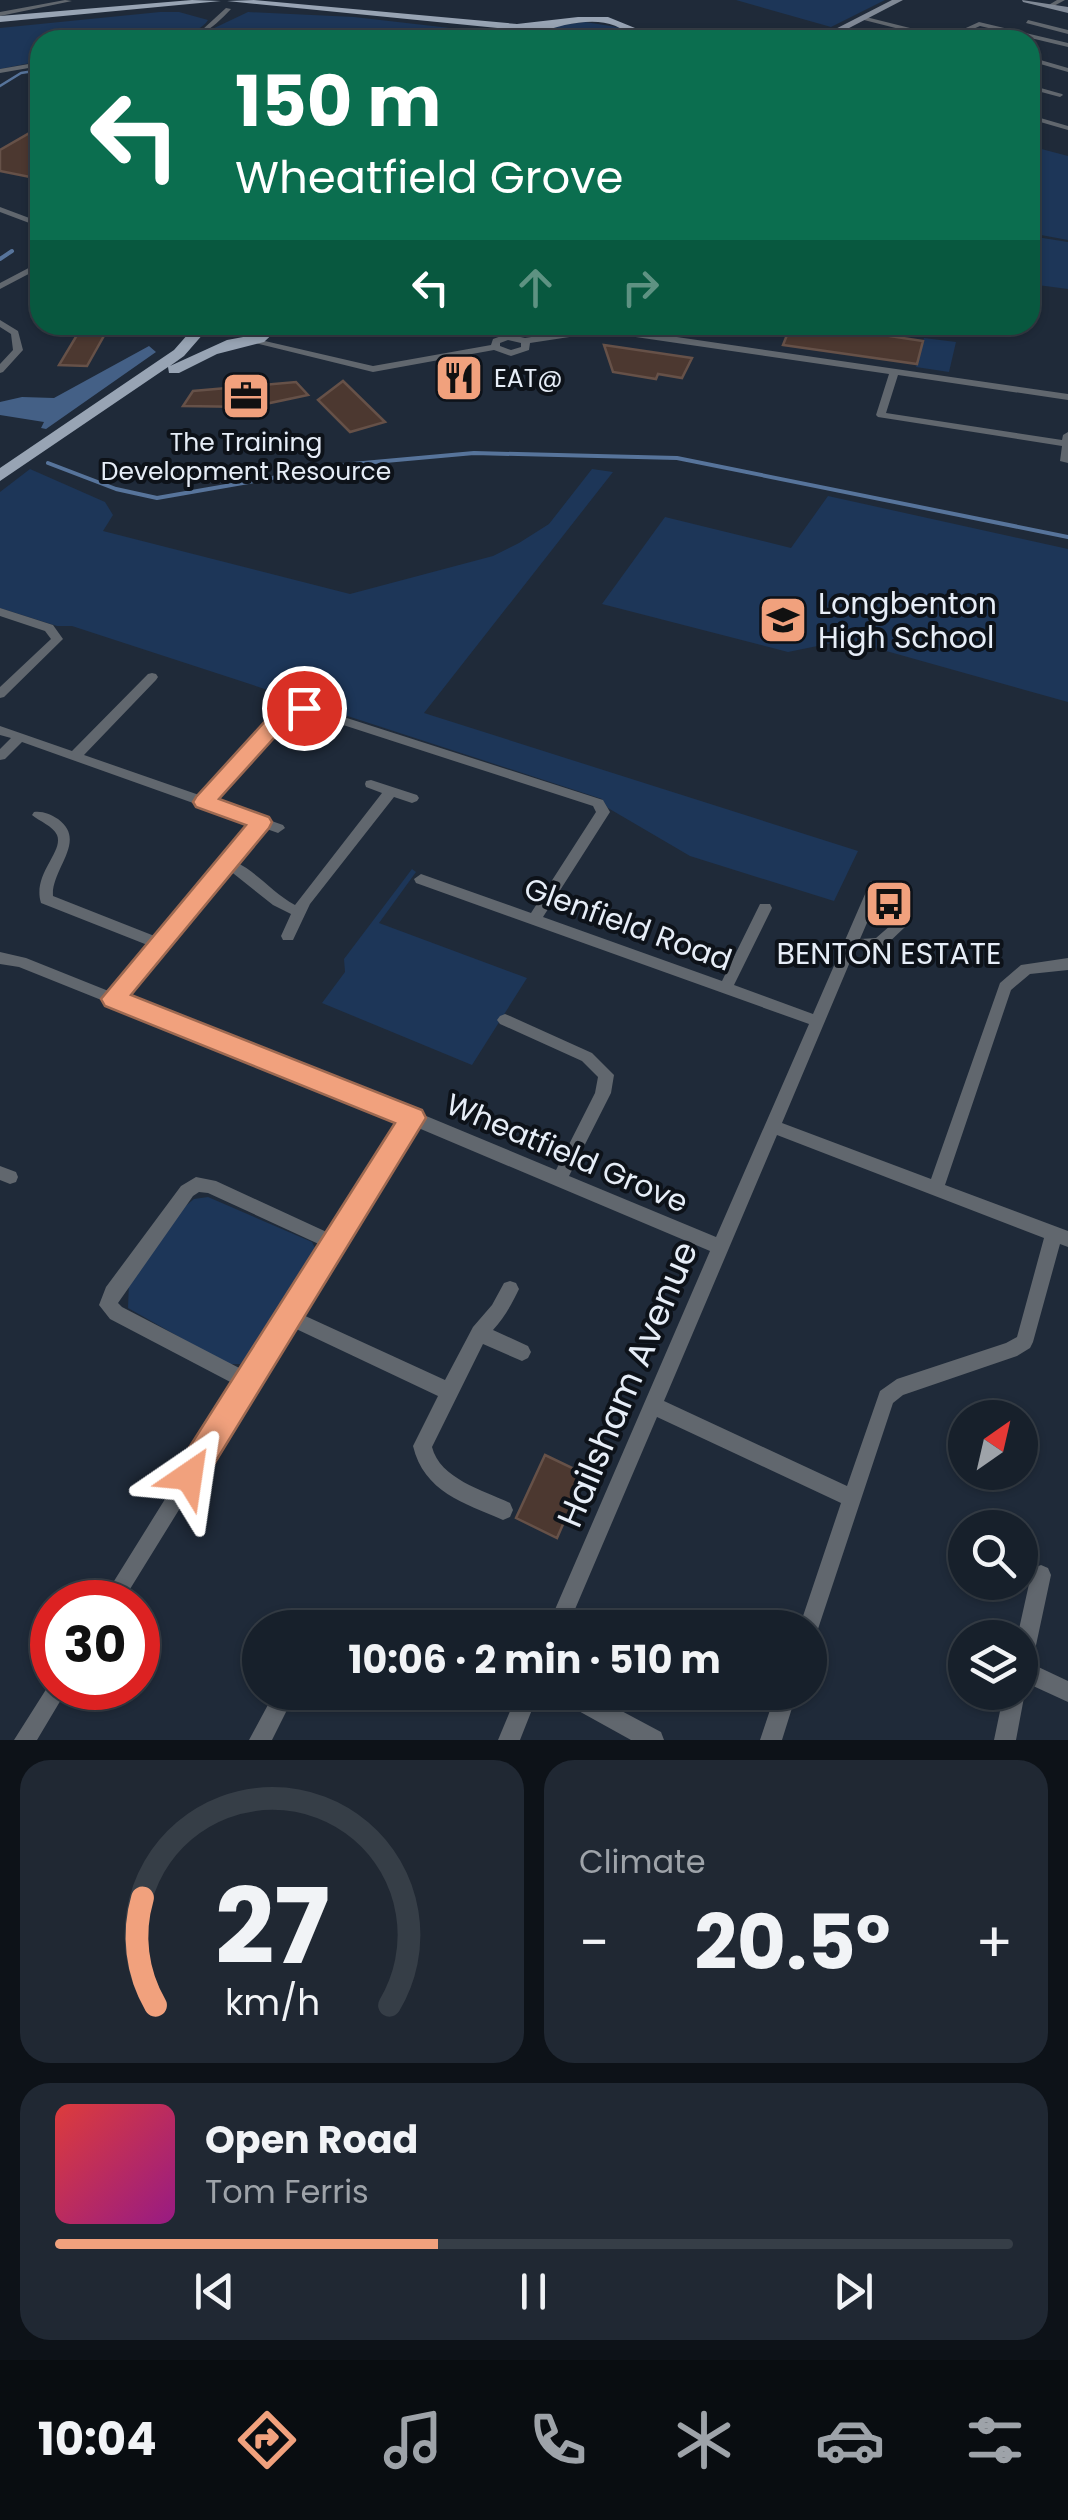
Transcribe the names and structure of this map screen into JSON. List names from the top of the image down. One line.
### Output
{"streets":{"street":["Glenfield Road","Wheatfield Grove","Hailsham Avenue"]},"crossings":[["Glenfield Road","Hailsham Avenue"],["Wheatfield Grove","Hailsham Avenue"]],"places":{"restaurant":["EAT@"],"office":["The Training Development Resource"],"school or university":["Longbenton High School"],"bus stop":["BENTON ESTATE"]},"north":"top right","page":{"turn":["150 m","Wheatfield Grove"],"limit":"30","trip":"10:06 · 2 min · 510 m","tile":"Climate","heat":["−","20.5°","+"],"song":["Open Road","Tom Ferris"],"tabs":"10:04","gauge":["27","km/h"]}}
